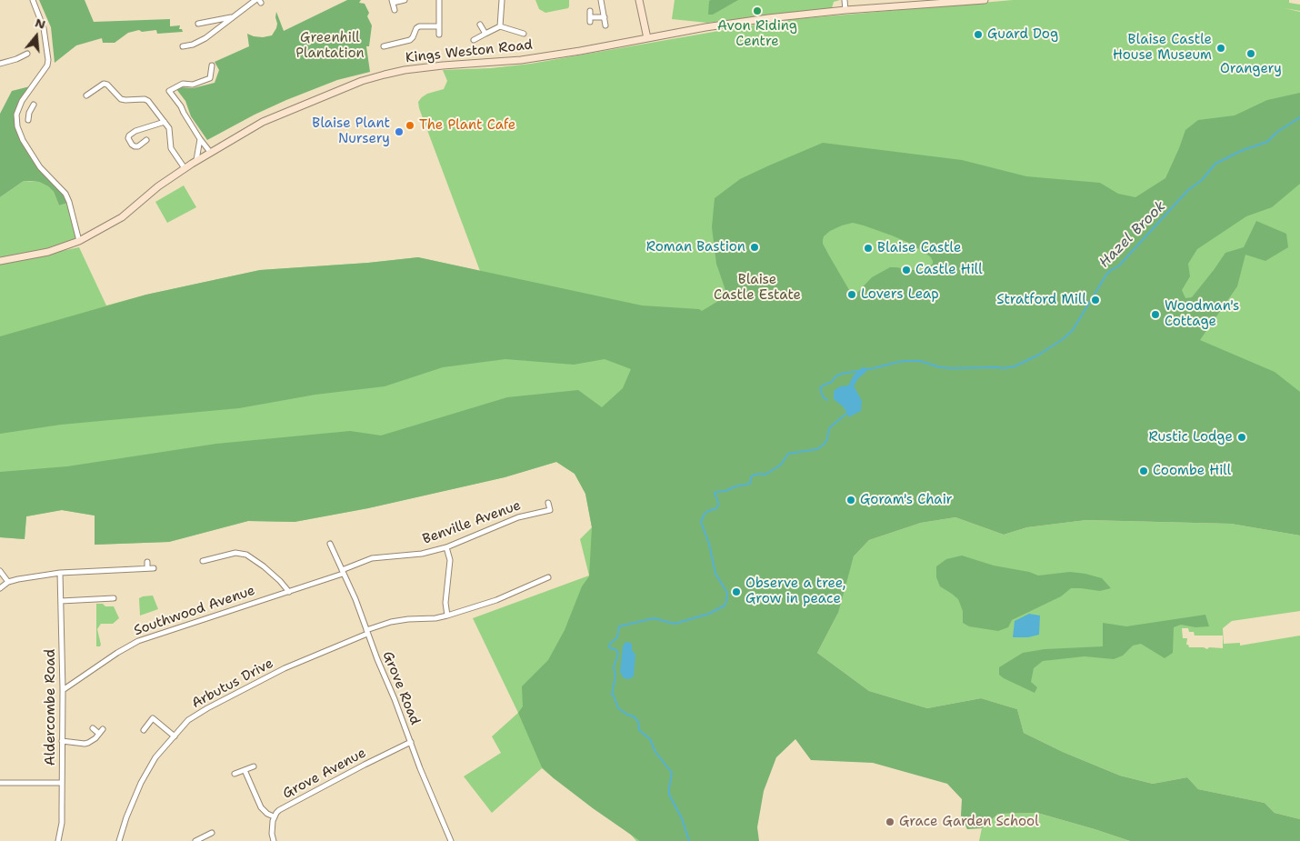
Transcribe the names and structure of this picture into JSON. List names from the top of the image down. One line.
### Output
{"streets":{"main road":["Kings Weston Road"],"street":["Benville Avenue","Southwood Avenue","Arbutus Drive","Grove Road","Aldercombe Road","Grove Avenue"]},"crossings":[["Benville Avenue","Southwood Avenue"],["Benville Avenue","Grove Road"],["Southwood Avenue","Grove Road"],["Southwood Avenue","Aldercombe Road"],["Arbutus Drive","Grove Road"],["Grove Road","Grove Avenue"]],"water":["Hazel Brook"],"parks":["Greenhill Plantation","Blaise Castle Estate"],"places":["Avon Riding Centre","Guard Dog","Blaise Castle House Museum","Orangery","The Plant Cafe","Blaise Plant Nursery","Roman Bastion","Blaise Castle","Castle Hill","Lovers Leap","Stratford Mill","Woodman's Cottage","Rustic Lodge","Coombe Hill","Goram's Chair","Observe a tree, Grow in peace","Grace Garden School"],"north":"top"}
